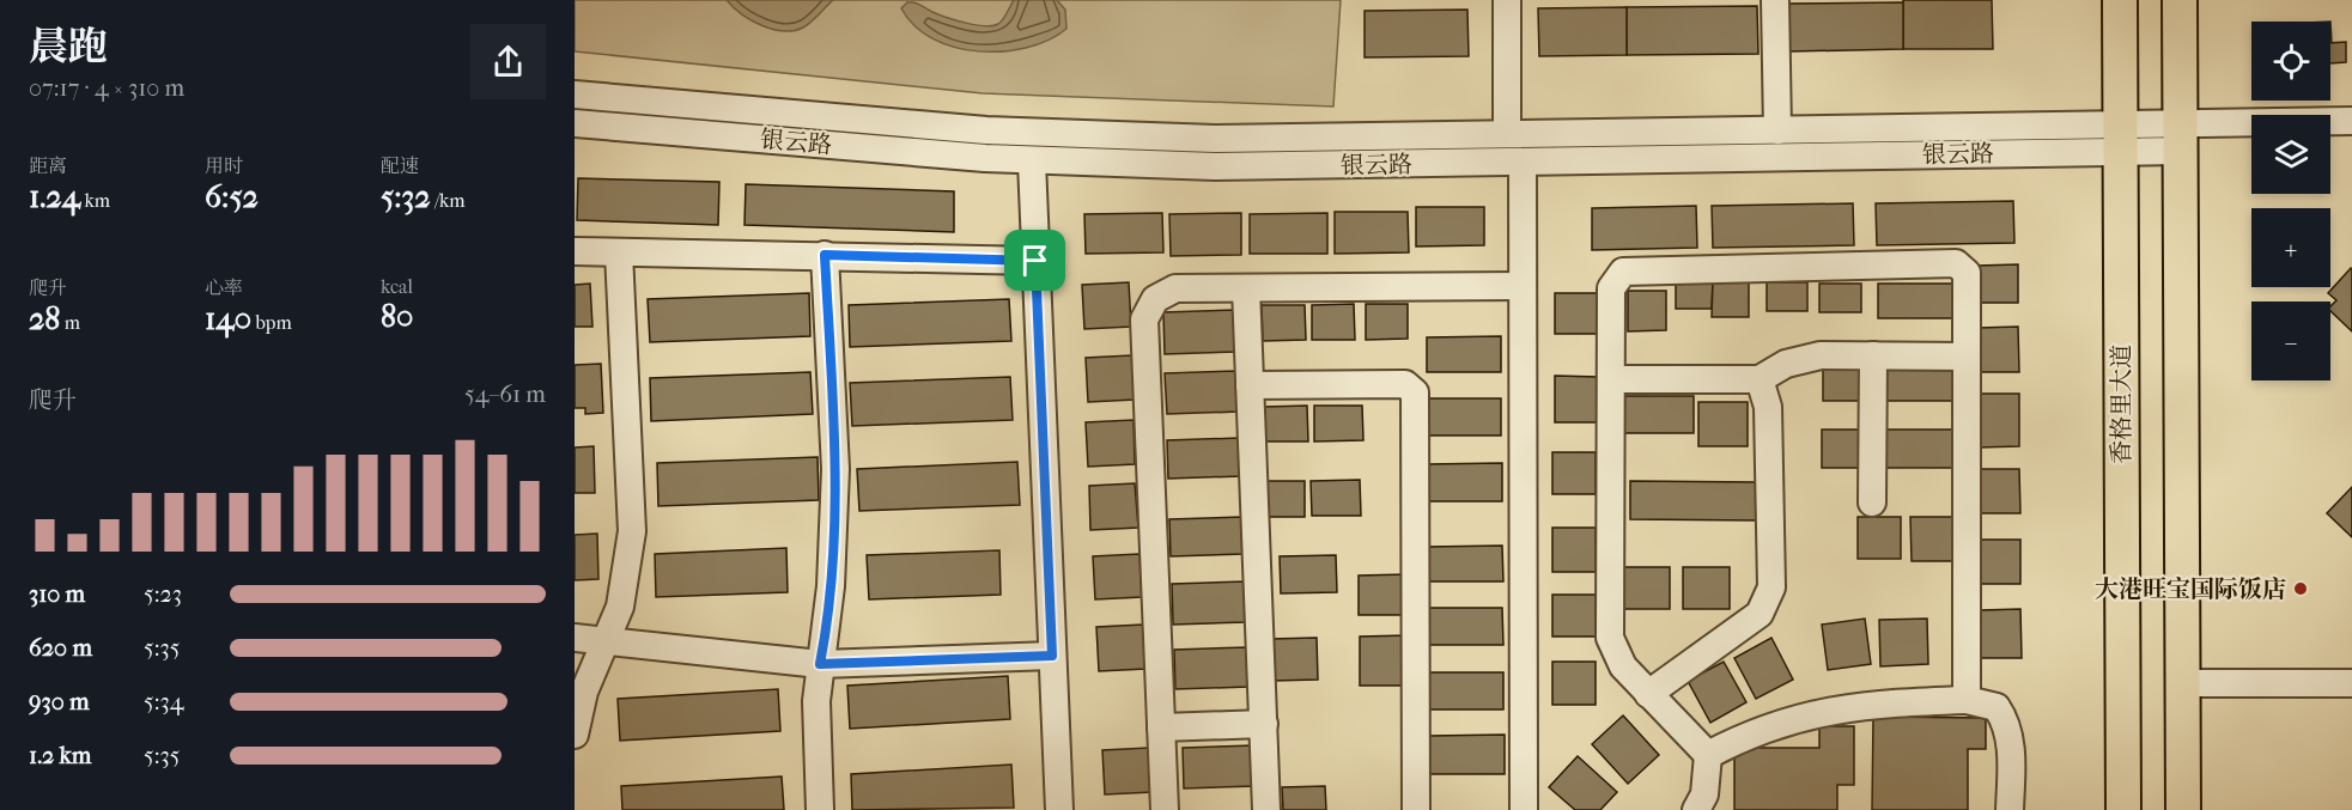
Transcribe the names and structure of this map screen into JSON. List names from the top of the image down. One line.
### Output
{"streets":{"main road":["香格里大道"],"street":["银云路"]},"crossings":[["银云路","香格里大道"]],"places":["大港旺宝国际饭店"],"page":{"heading":["晨跑","07:17 · 4 × 310 m"],"map_buttons":["+","−"],"stats":[["距离","1.24 km"],["用时","6:52"],["配速","5:32 /km"],["爬升","28 m"],["心率","140 bpm"],["kcal","80"]],"chart":["爬升","54–61 m"],"list":[{"name":"310 m","note":"5:23"},{"name":"620 m","note":"5:35"},{"name":"930 m","note":"5:34"},{"name":"1.2 km","note":"5:35"}]}}
